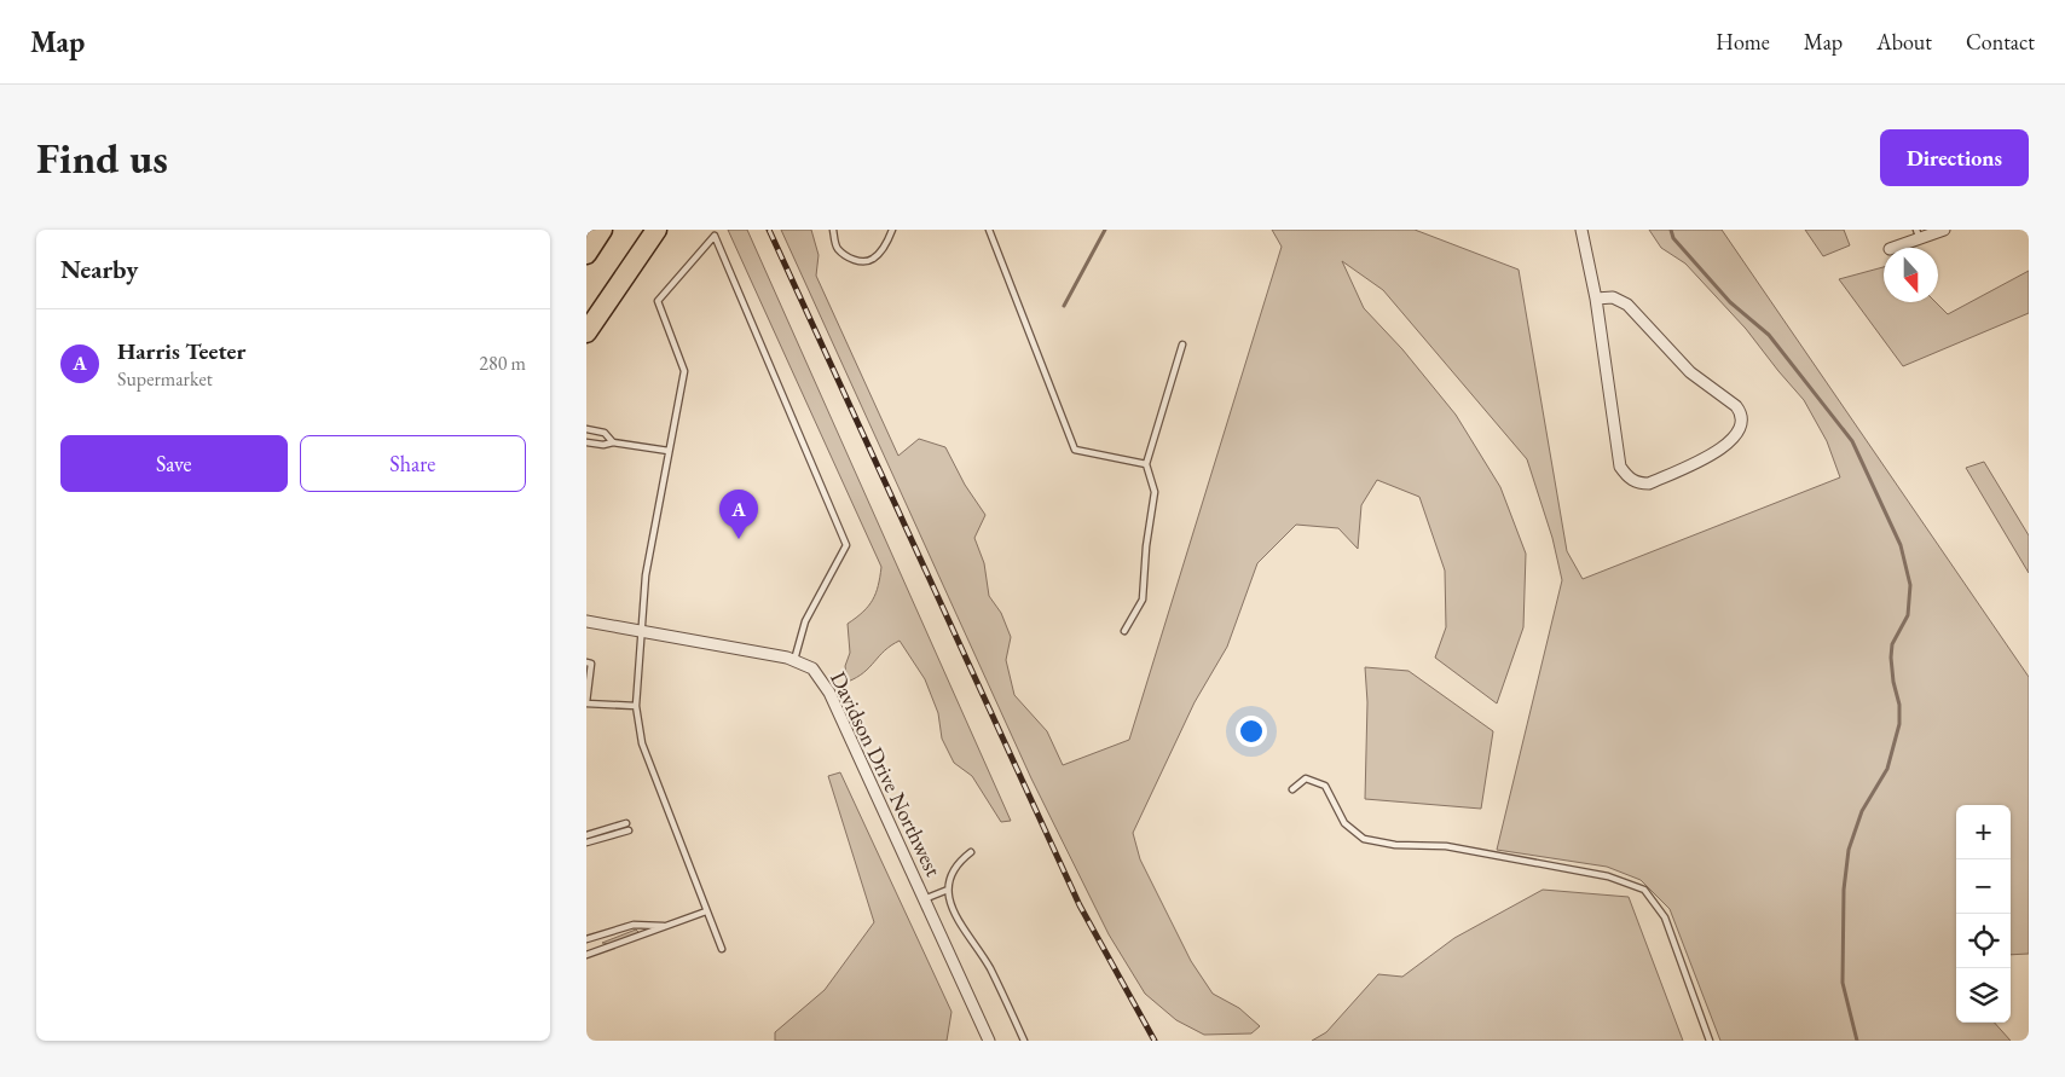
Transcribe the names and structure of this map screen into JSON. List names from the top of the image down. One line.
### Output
{"streets":{"street":["Davidson Drive Northwest"]},"north":"bottom","page":{"header":"Map","nav":["Home","Map","About","Contact"],"buttons":["Directions",["Save","Share"]],"title":"Find us","heading":"Nearby","list":[{"mark":"A","name":"Harris Teeter","note":"Supermarket","value":"280 m"}],"pins":"A","map_buttons":["+","−"]}}
